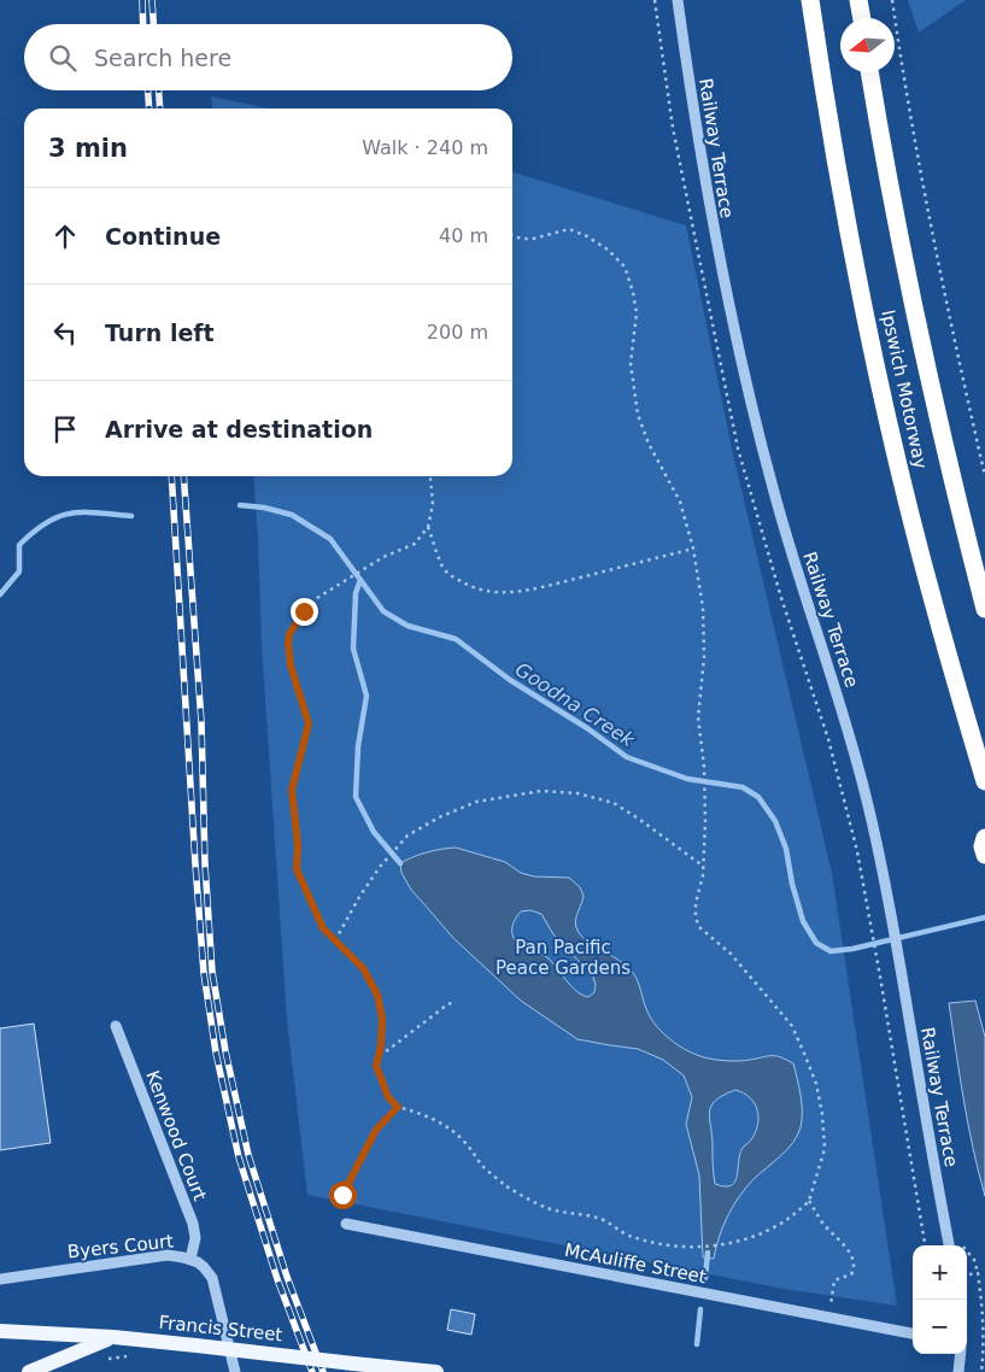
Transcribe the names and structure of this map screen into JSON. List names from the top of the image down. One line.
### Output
{"streets":{"highway":["Ipswich Motorway"],"main road":["Francis Street"],"street":["Railway Terrace","Kenwood Court","Byers Court","McAuliffe Street"]},"crossings":[["Kenwood Court","Byers Court"]],"water":["Goodna Creek"],"parks":["Pan Pacific Peace Gardens"],"north":"left","page":{"search":"Search here","heading":["3 min","Walk · 240 m"],"list":[["Continue","40 m"],["Turn left","200 m"],"Arrive at destination"],"map_buttons":["+","−"]}}
